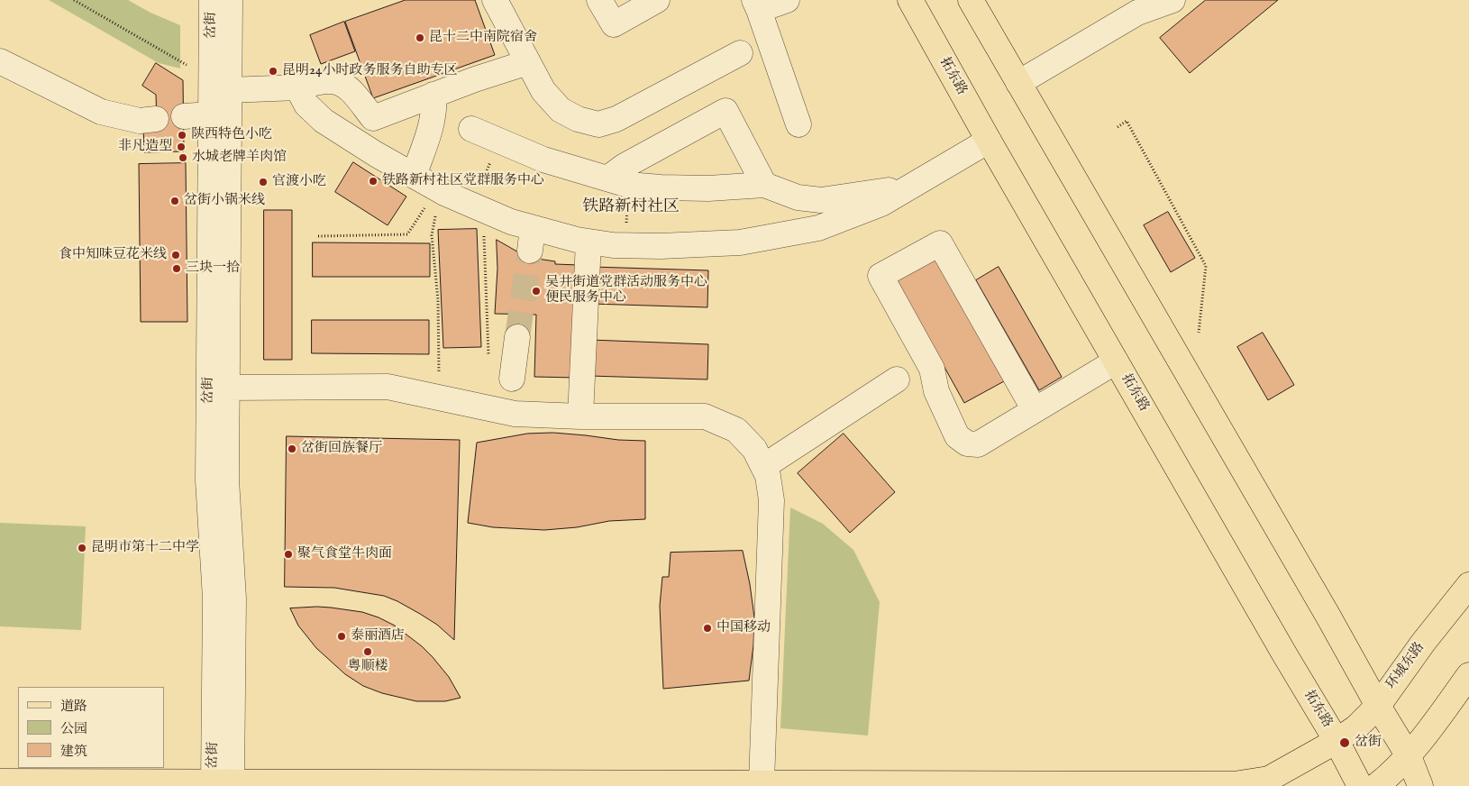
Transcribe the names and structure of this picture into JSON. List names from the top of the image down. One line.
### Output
{"streets":{"main road":["拓东路","环城东路"],"street":["岔街"]},"crossings":[["岔街","环城东路"],["拓东路","环城东路"]],"districts":["铁路新村社区"],"places":["昆十二中南院宿舍","昆明24小时政务服务自助专区","陕西特色小吃","非凡造型","水城老牌羊肉馆","铁路新村社区党群服务中心","官渡小吃","岔街小锅米线","食中知味豆花米线","三块一拾","吴井街道党群活动服务中心 便民服务中心","岔街回族餐厅","昆明市第十二中学","聚气食堂牛肉面","中国移动","泰丽酒店","粤顺楼","岔街"],"legend":["道路","公园","建筑"]}
